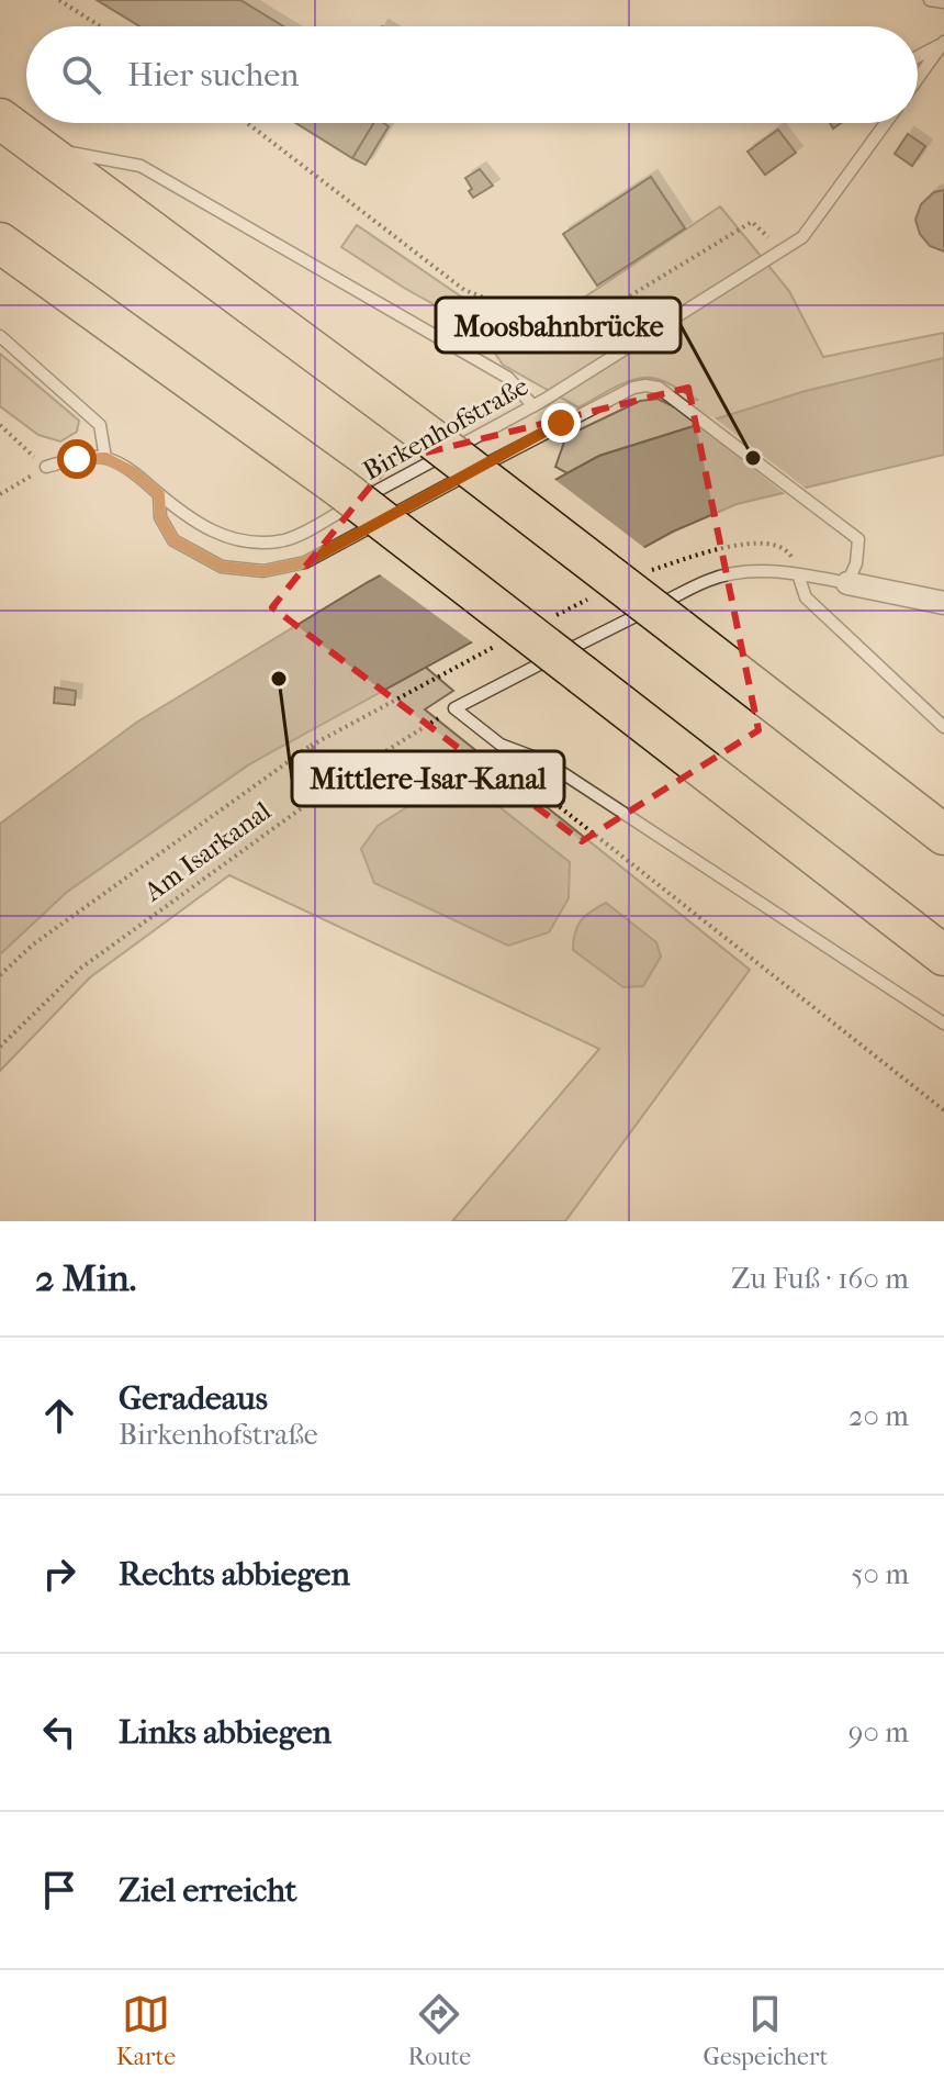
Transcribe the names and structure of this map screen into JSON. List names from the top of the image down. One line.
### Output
{"streets":{"lane":["Birkenhofstraße"],"path":["Am Isarkanal"]},"places":["Moosbahnbrücke","Mittlere-Isar-Kanal"],"page":{"search":"Hier suchen","heading":["2 Min.","Zu Fuß · 160 m"],"list":[["Geradeaus","Birkenhofstraße","20 m"],["Rechts abbiegen","50 m"],["Links abbiegen","90 m"],"Ziel erreicht"],"nav":["Karte","Route","Gespeichert"]}}
